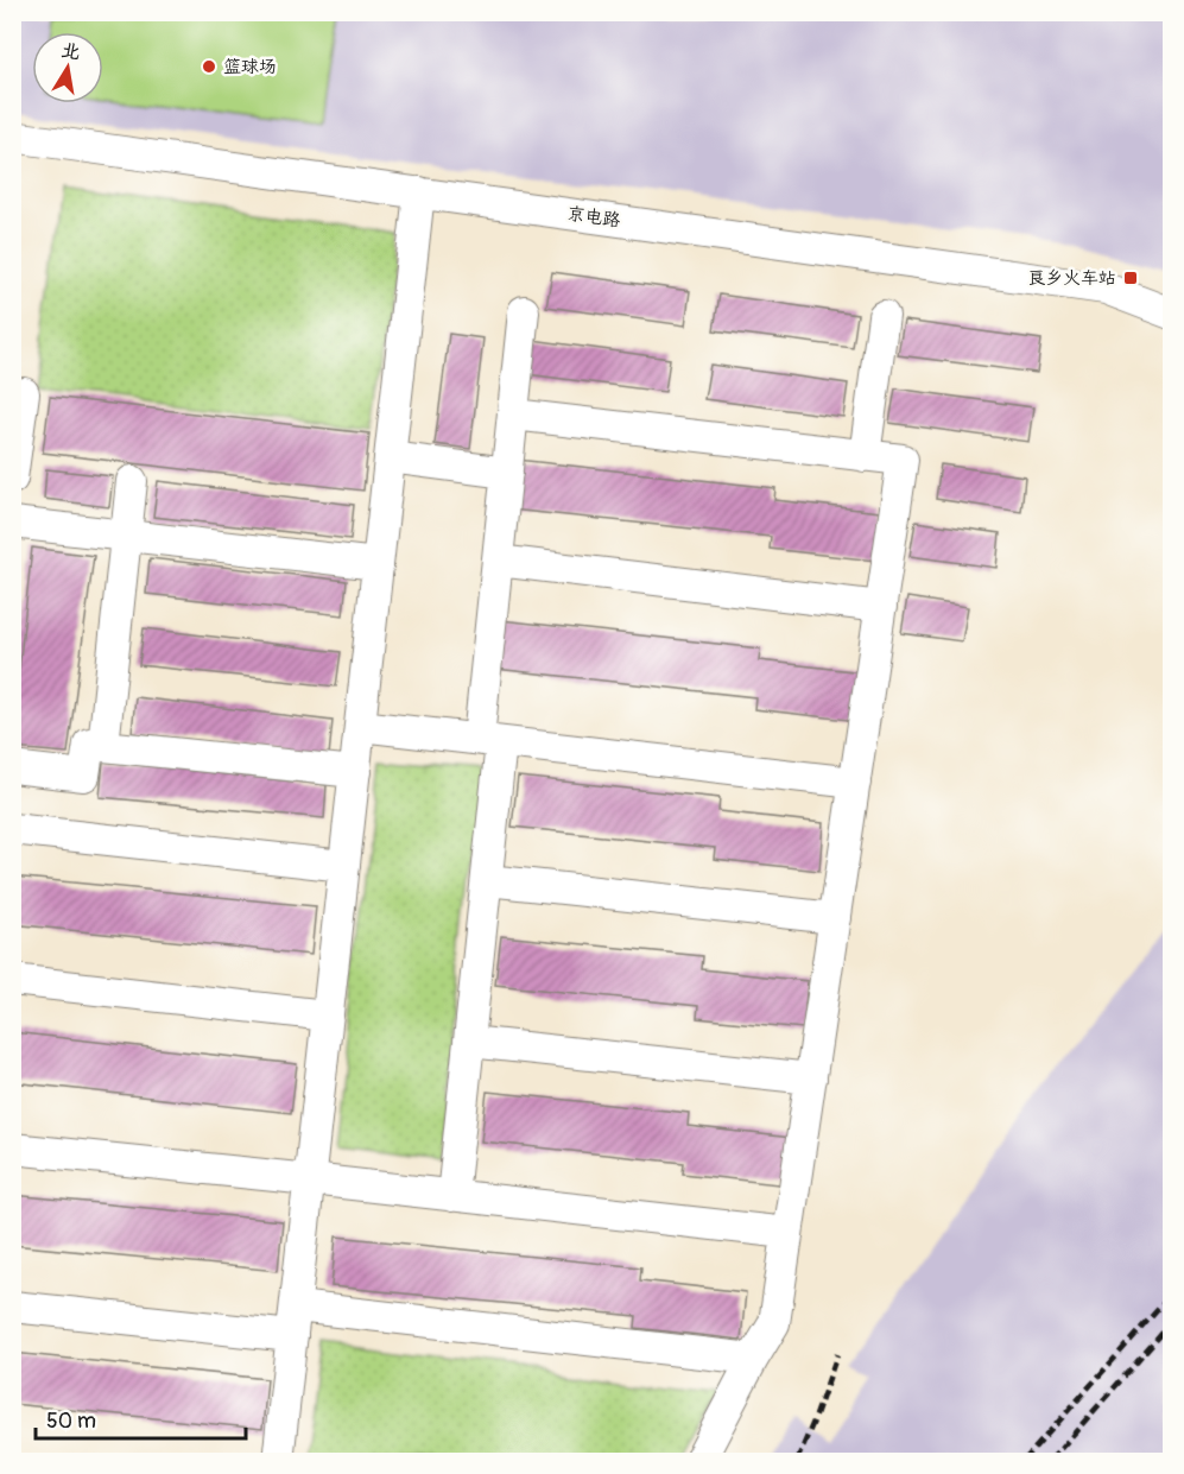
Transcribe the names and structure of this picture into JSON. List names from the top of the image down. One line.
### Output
{"streets":{"street":["京电路"]},"places":{"other":["篮球场"],"transit":["良乡火车站"]},"scale_bar":"50 m","north":"top"}
